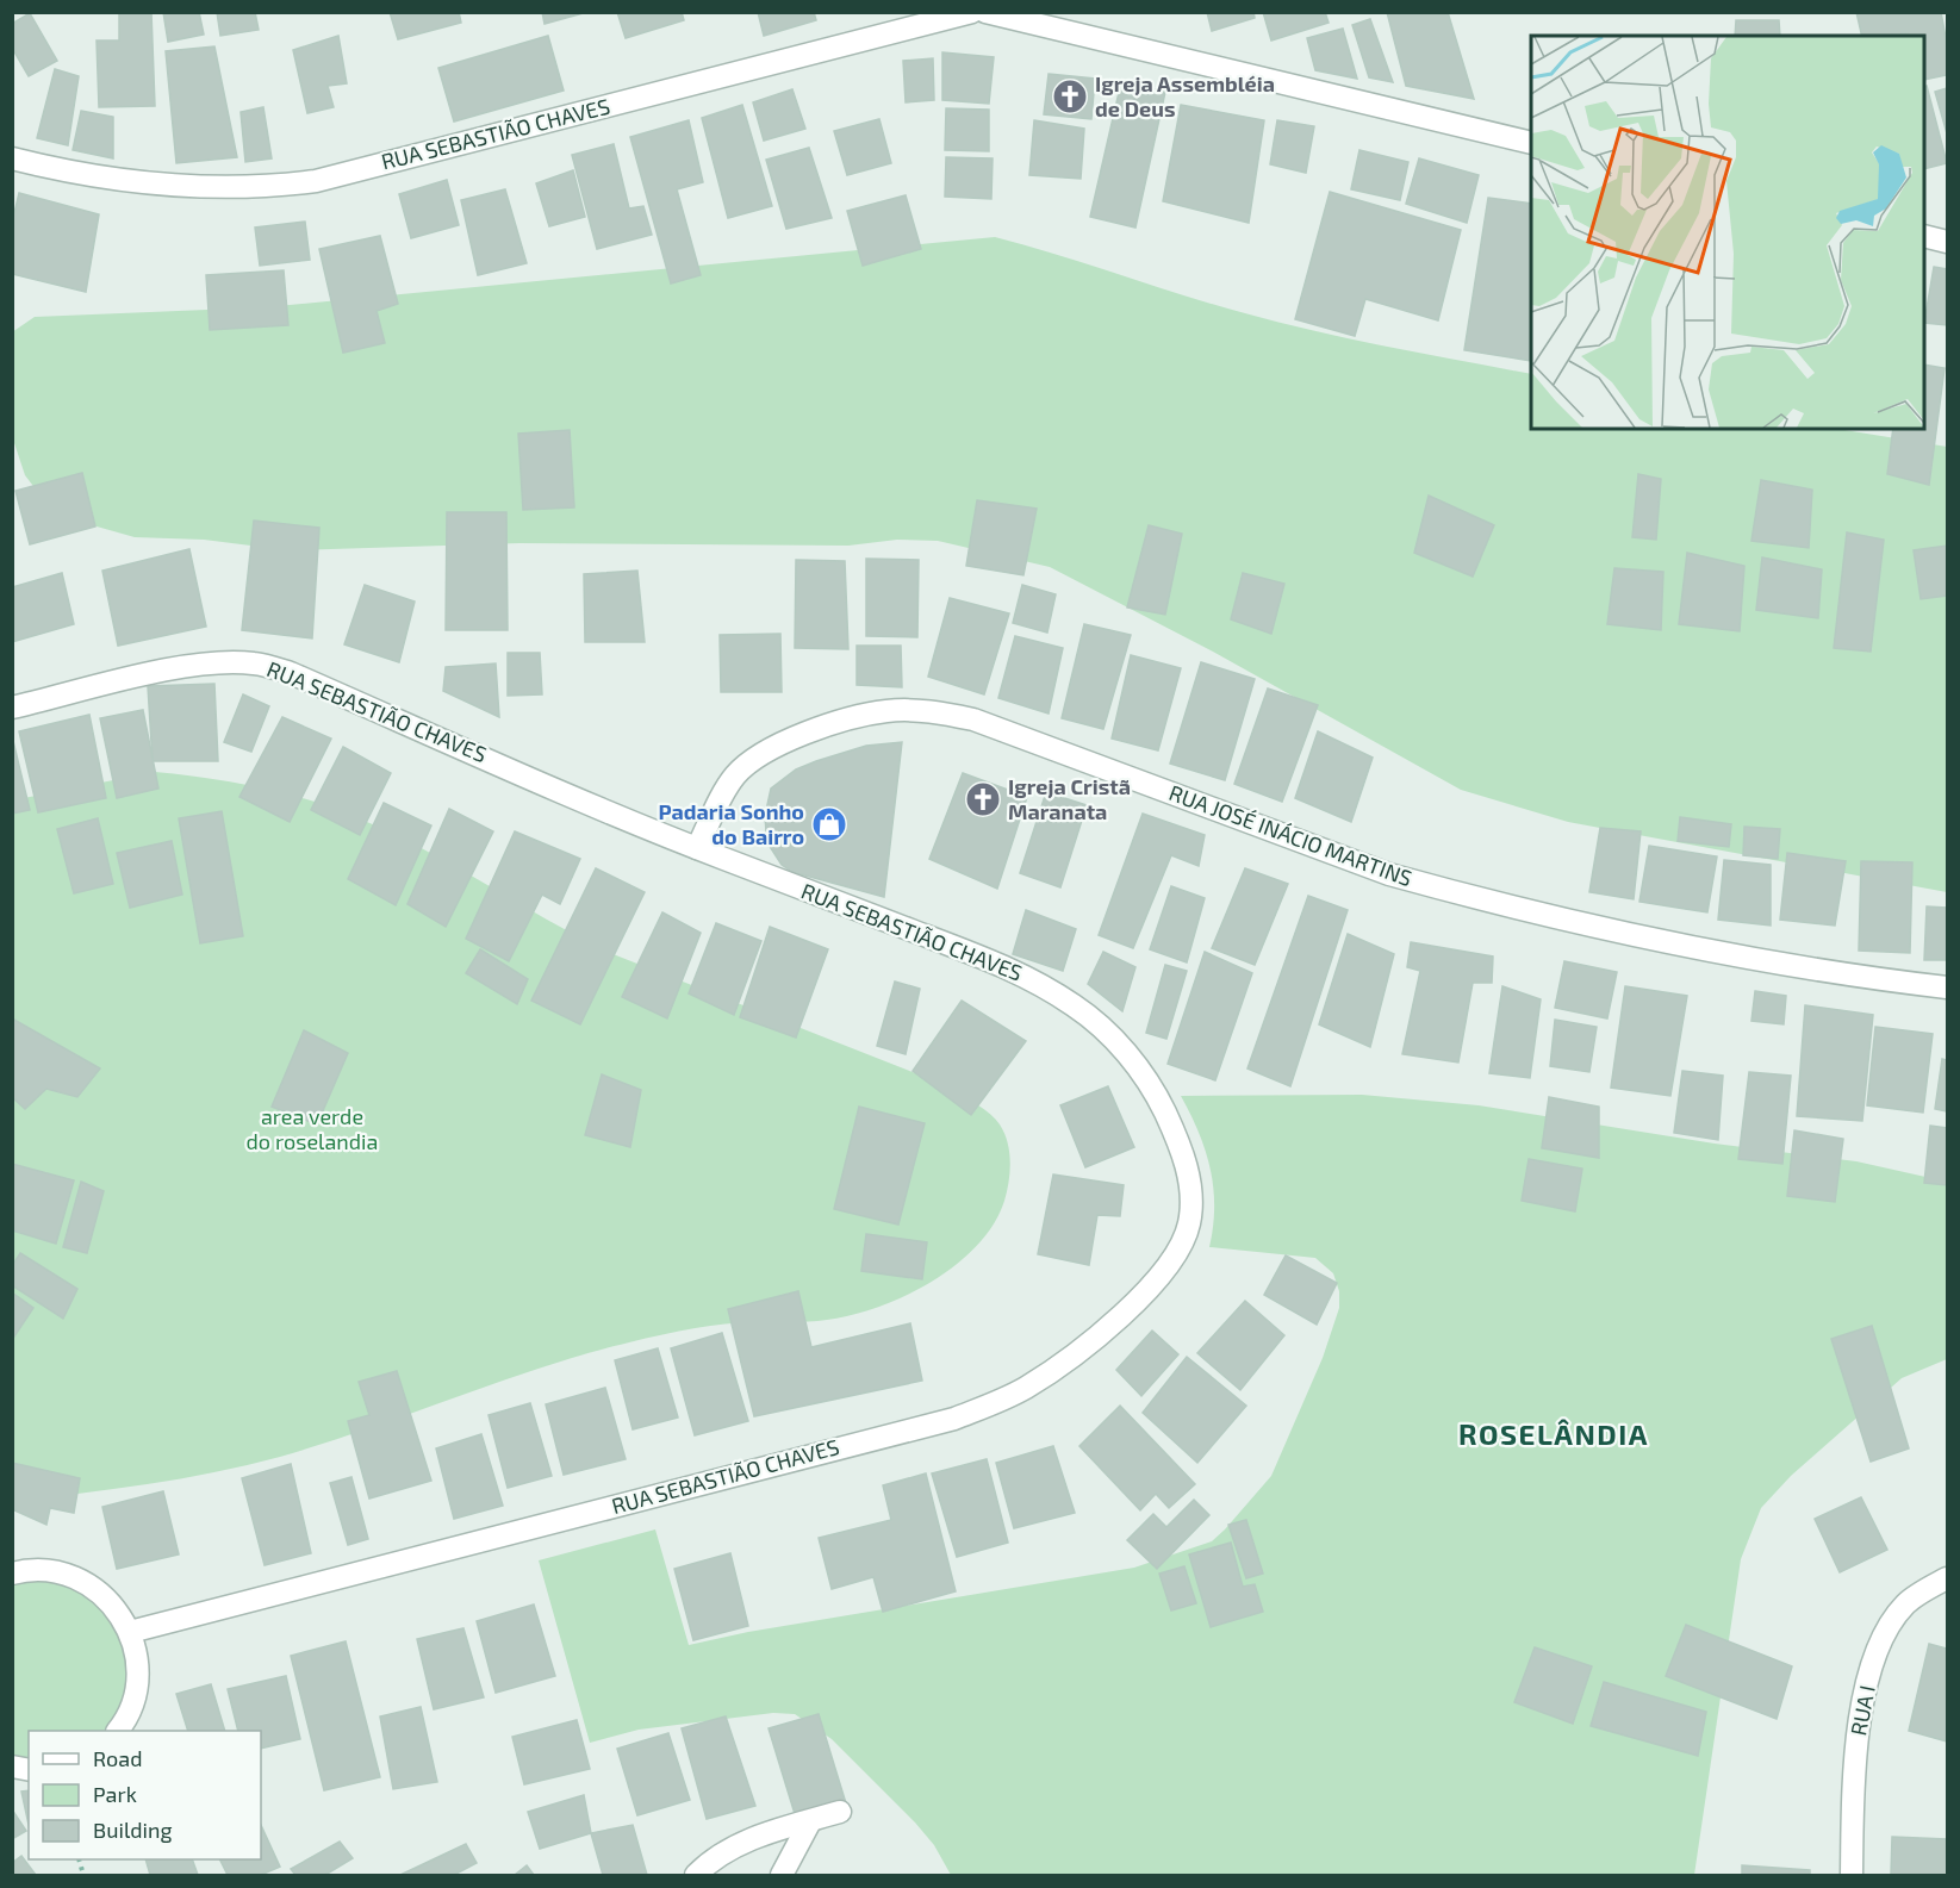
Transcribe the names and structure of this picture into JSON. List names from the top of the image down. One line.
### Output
{"streets":{"street":["RUA SEBASTIÃO CHAVES","RUA JOSÉ INÁCIO MARTINS","RUA I"]},"crossings":[["RUA SEBASTIÃO CHAVES","RUA JOSÉ INÁCIO MARTINS"]],"districts":["ROSELÂNDIA"],"parks":["area verde do roselandia"],"places":{"church":["Igreja Assembléia de Deus","Igreja Cristã Maranata"],"shop":["Padaria Sonho do Bairro"]},"legend":["Road","Park","Building"]}
